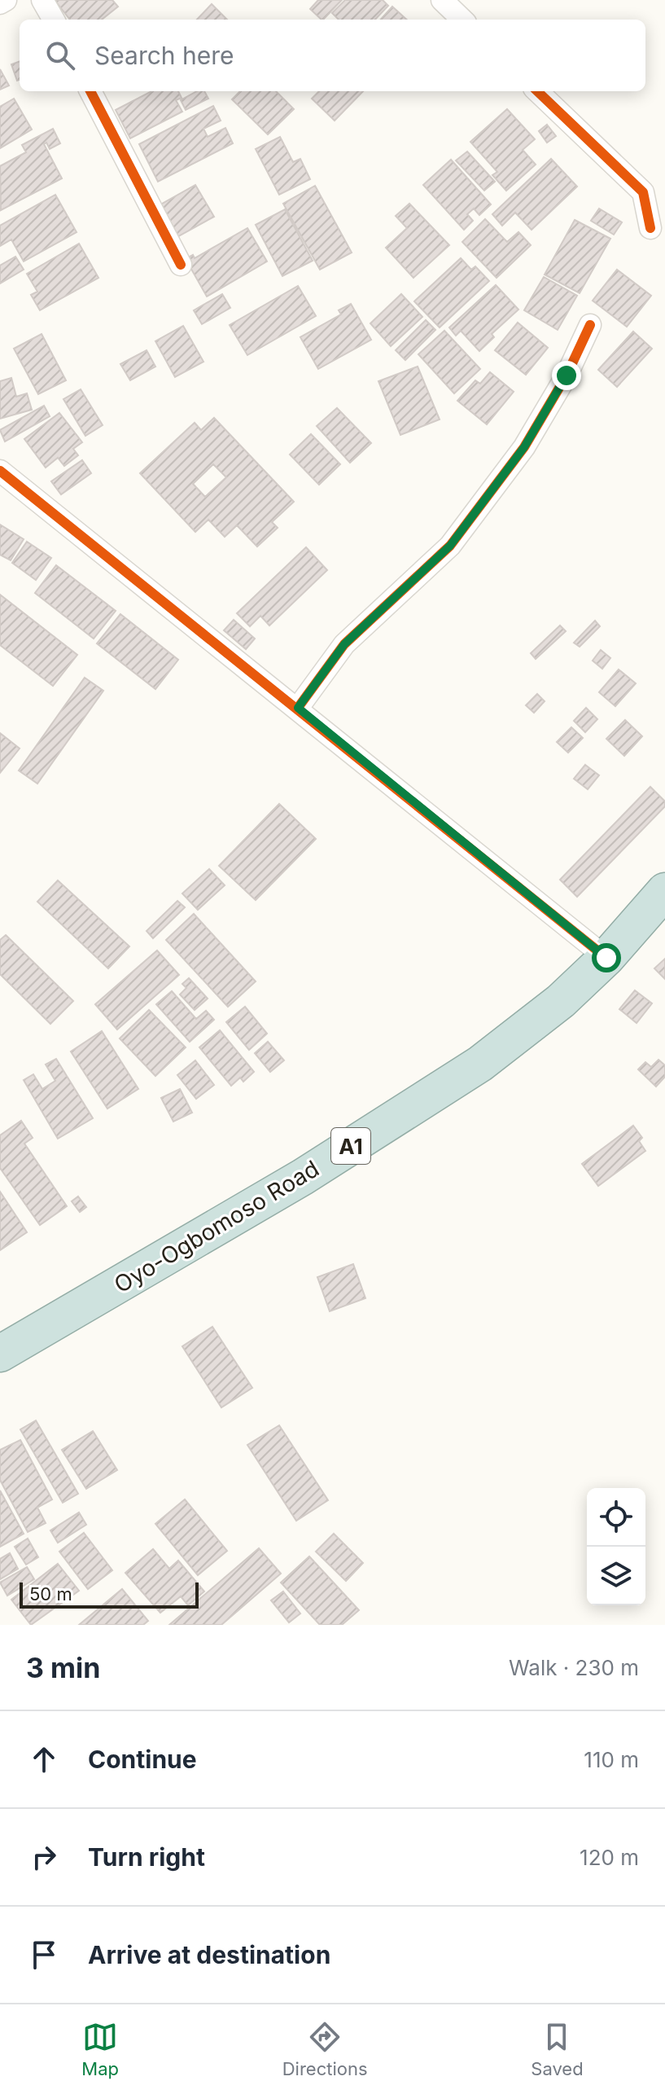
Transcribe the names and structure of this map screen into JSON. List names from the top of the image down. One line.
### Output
{"streets":{"highway":["A1","Oyo-Ogbomoso Road"]},"scale_bar":"50 m","page":{"search":"Search here","scale":"50 m","heading":["3 min","Walk · 230 m"],"list":[["Continue","110 m"],["Turn right","120 m"],"Arrive at destination"],"nav":["Map","Directions","Saved"]}}
